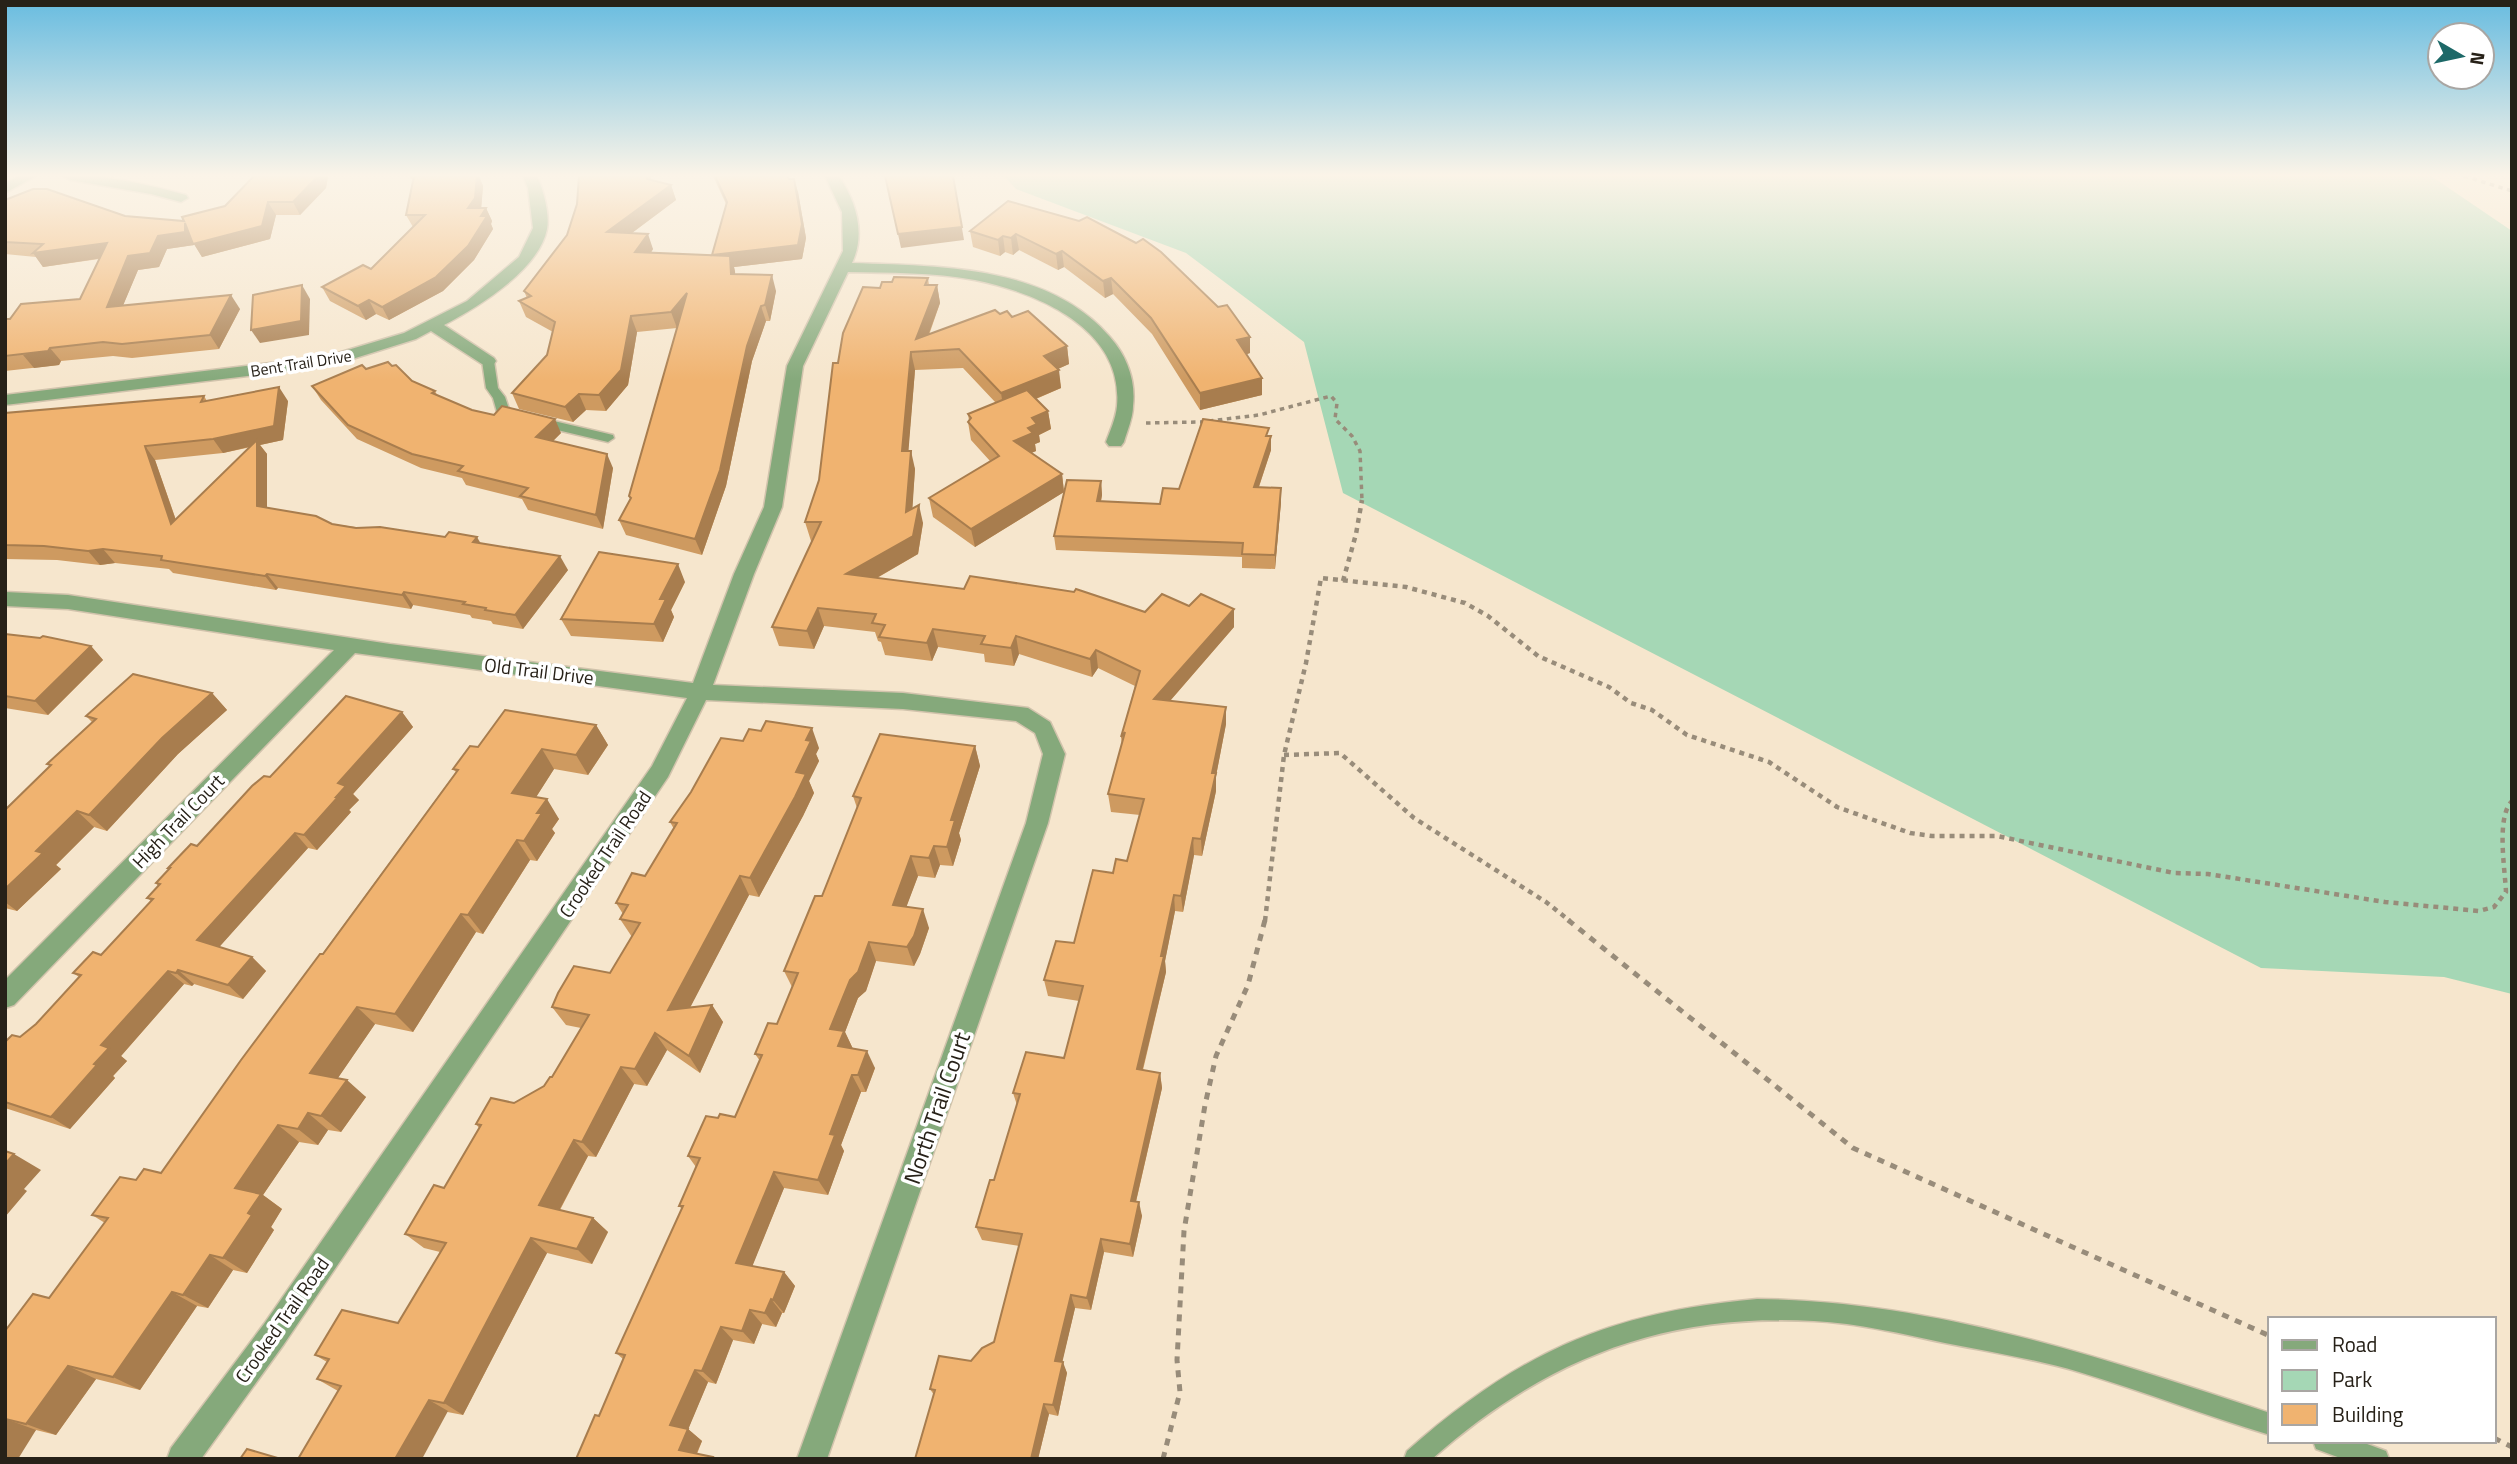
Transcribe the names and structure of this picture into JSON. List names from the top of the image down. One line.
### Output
{"streets":{"street":["Bent Trail Drive","Old Trail Drive","High Trail Court","Crooked Trail Road","North Trail Court"]},"crossings":[["Old Trail Drive","High Trail Court"],["Old Trail Drive","Crooked Trail Road"],["Old Trail Drive","North Trail Court"]],"legend":["Road","Park","Building"],"north":"right"}
